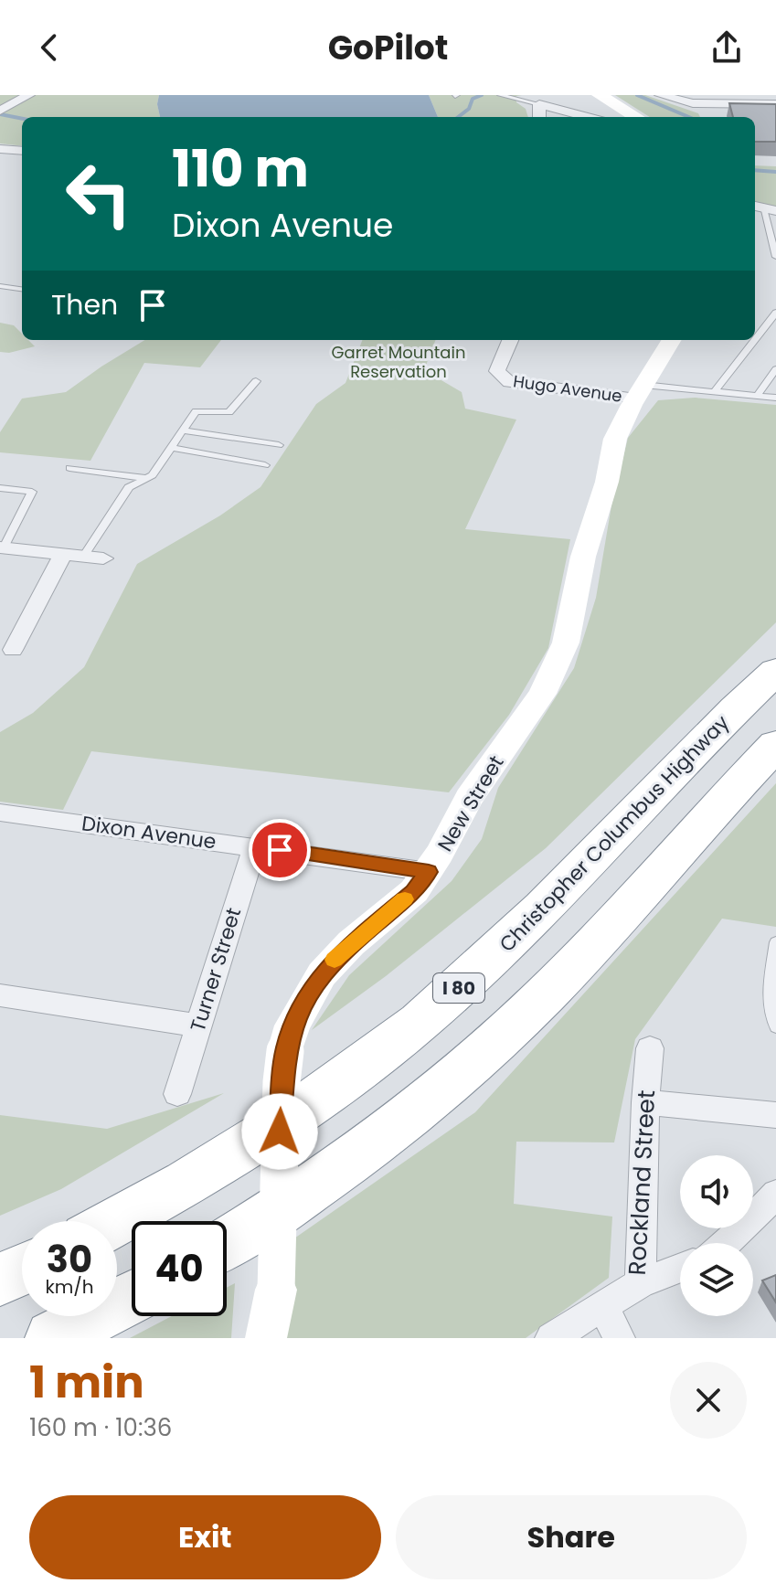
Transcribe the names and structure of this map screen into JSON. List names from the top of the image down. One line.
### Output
{"streets":{"highway":["Christopher Columbus Highway","I 80"],"street":["Hugo Avenue","New Street","Dixon Avenue","Turner Street","Rockland Street"]},"crossings":[["Hugo Avenue","New Street"],["New Street","Dixon Avenue"],["Dixon Avenue","Turner Street"]],"parks":["Garret Mountain Reservation"],"page":{"header":"GoPilot","turn":["110 m","Dixon Avenue"],"then":"Then","speed":"30 km/h","limit":"40","heading":["1 min","160 m · 10:36"],"buttons":["Exit","Share"]}}
